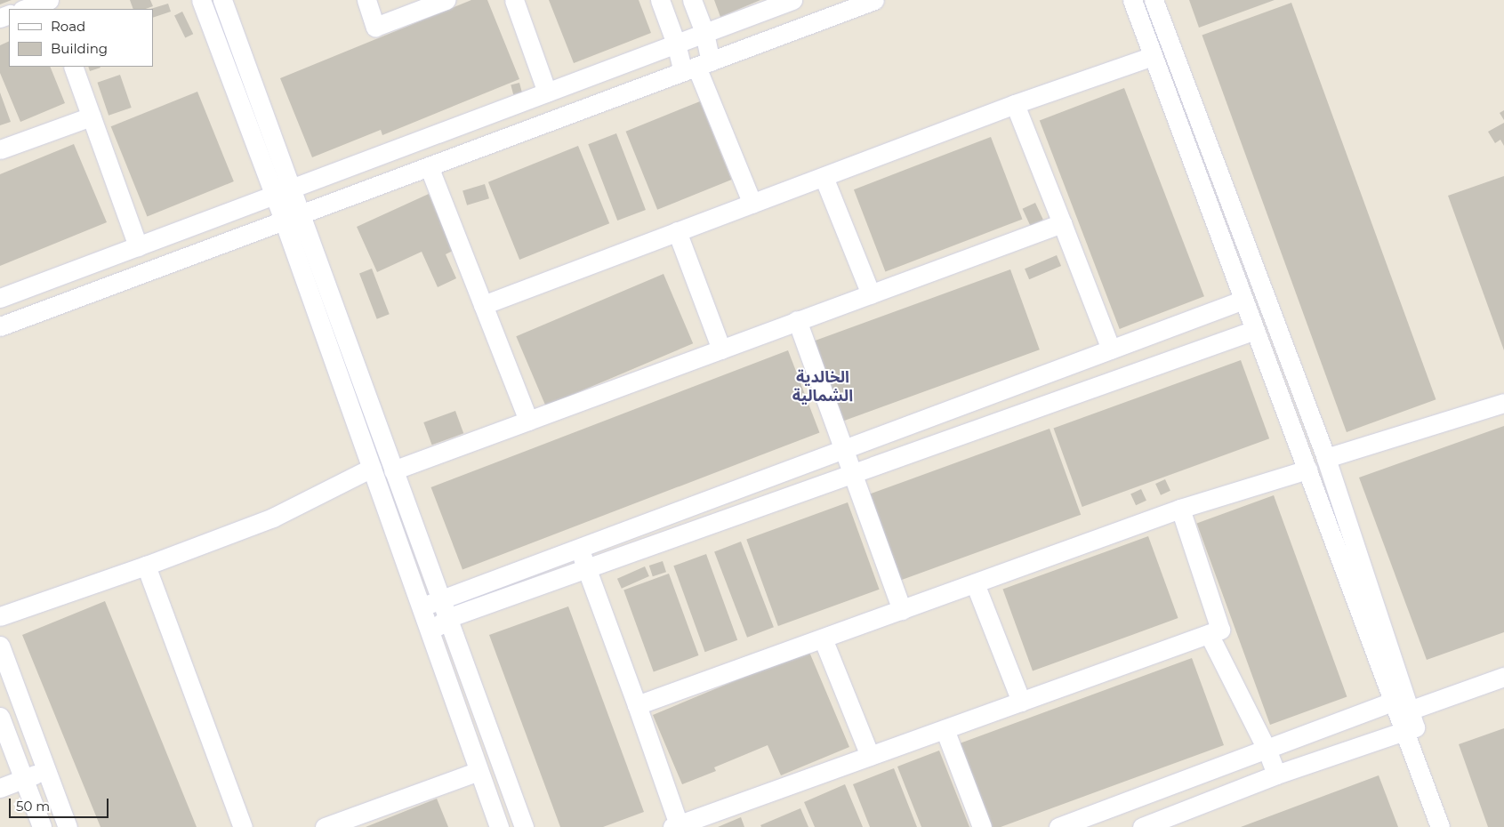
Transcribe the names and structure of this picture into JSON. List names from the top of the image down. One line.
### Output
{"districts":["الخالدية الشمالية"],"legend":["Road","Building"],"scale_bar":"50 m"}
